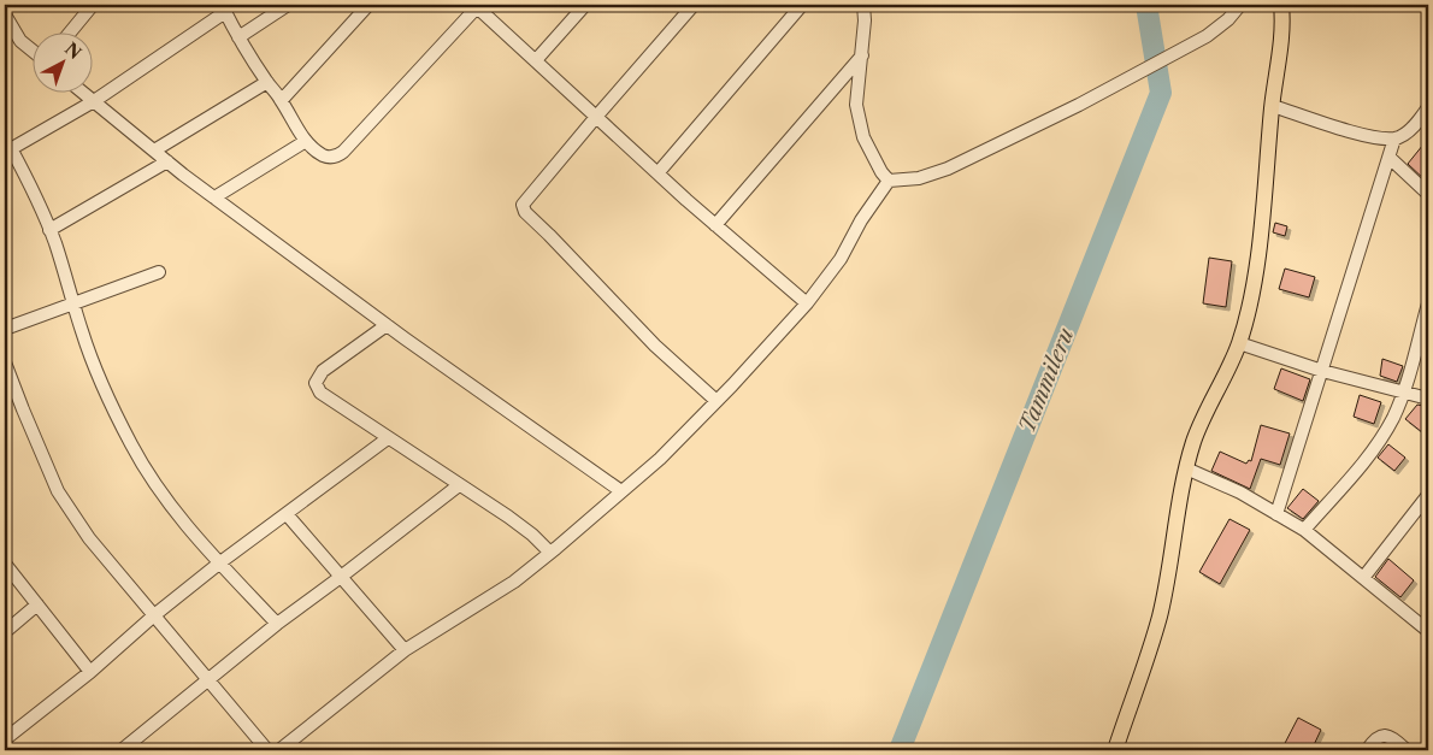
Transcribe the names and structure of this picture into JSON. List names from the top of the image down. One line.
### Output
{"water":["Tammileru"],"north":"top right"}
